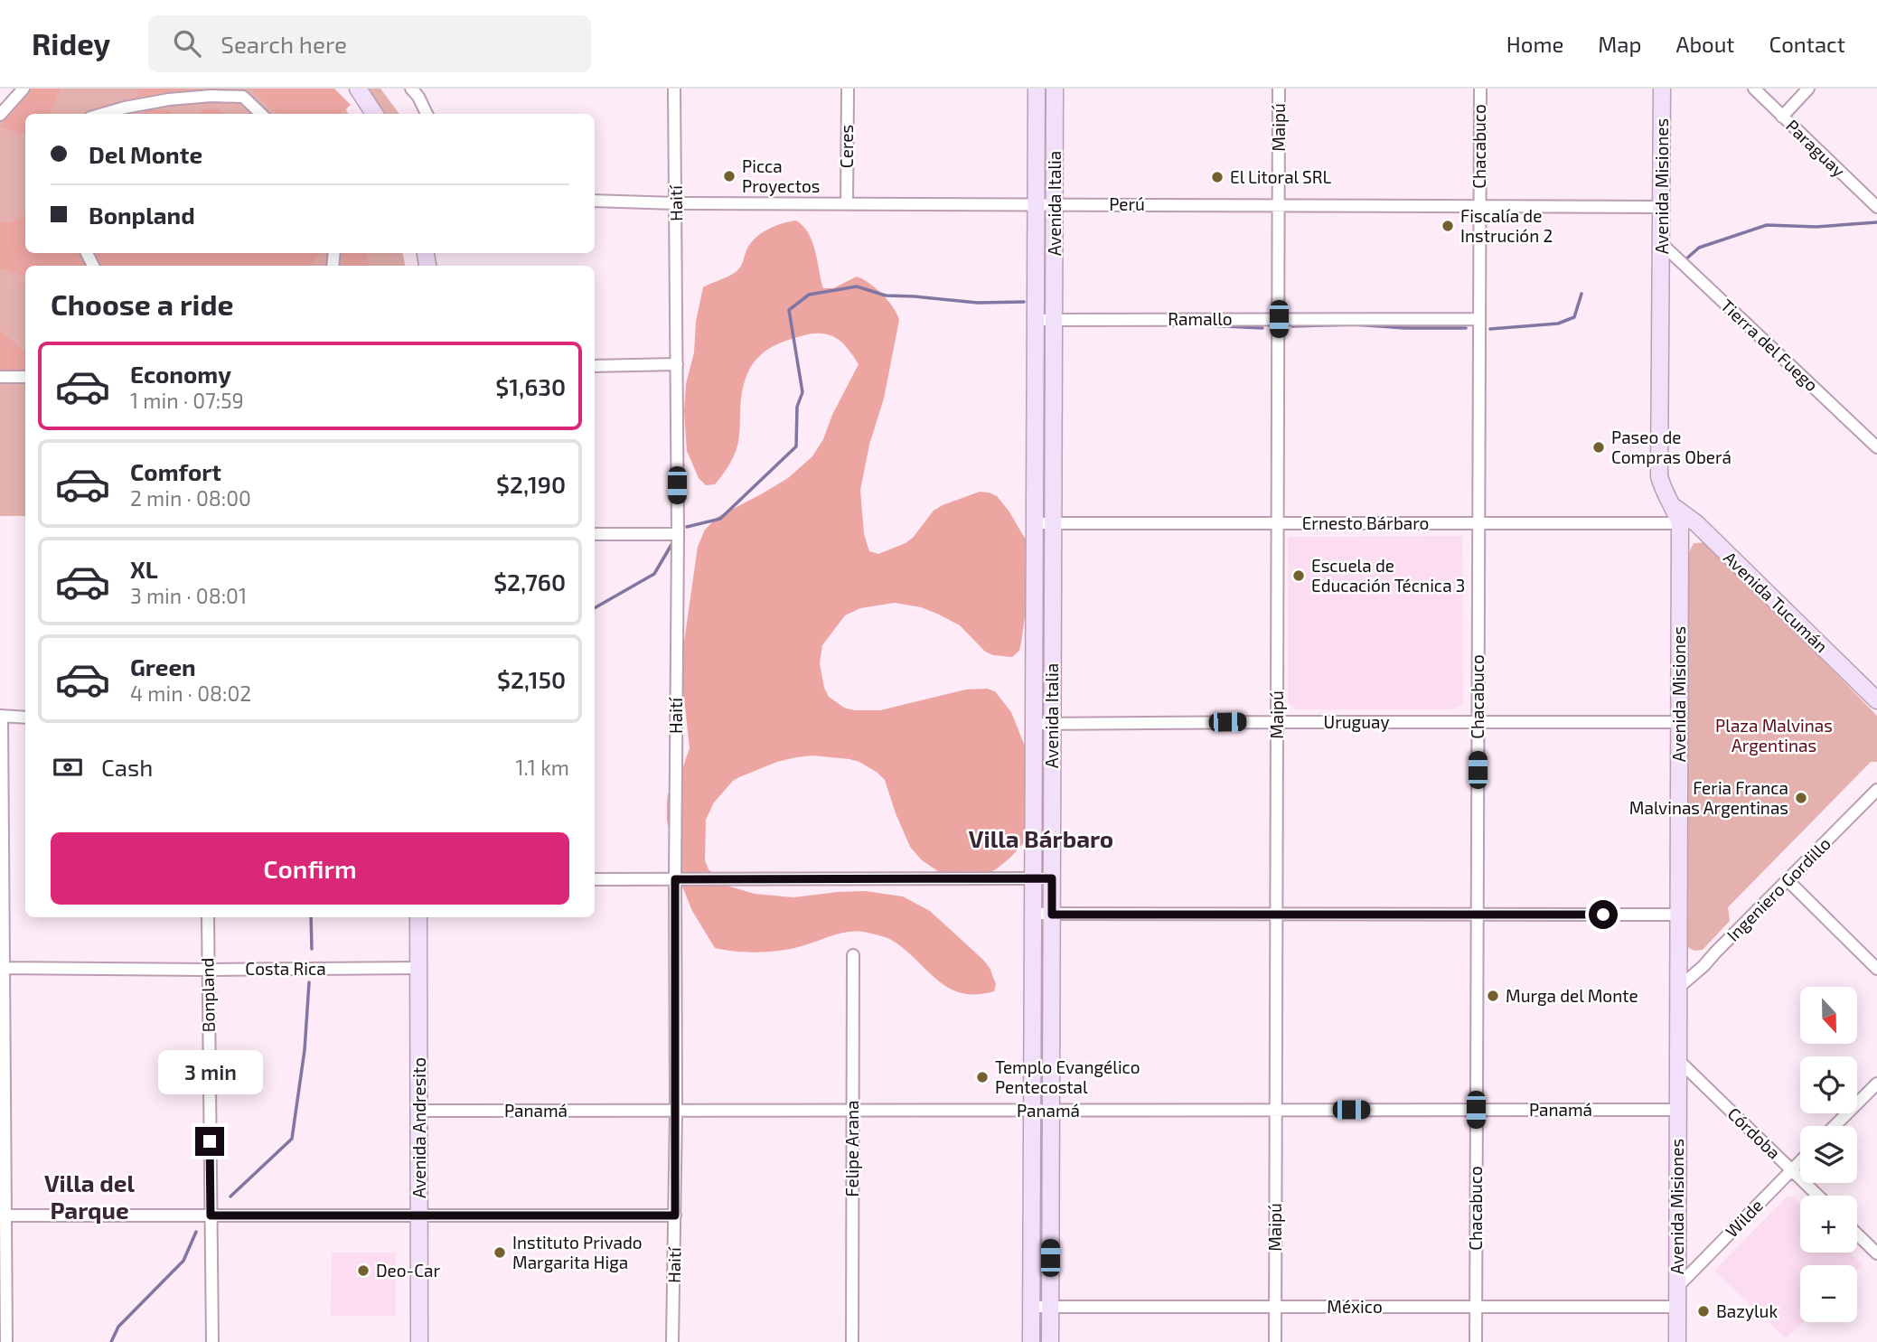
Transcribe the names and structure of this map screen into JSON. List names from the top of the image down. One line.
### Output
{"streets":{"main road":["Avenida Misiones","Avenida Italia","Avenida Tucumán","Avenida Andresito"],"street":["Maipú","Ceres","Chacabuco","Paraguay","Haití","Perú","Ramallo","Tierra del Fuego","Ernesto Bárbaro","Uruguay","Ingeniero Gordillo","Costa Rica","Bonpland","Panamá","Córdoba","Felipe Arana","Wilde","México"]},"crossings":[["Maipú","Perú"],["Maipú","Ramallo"],["Maipú","Ernesto Bárbaro"],["Maipú","Uruguay"],["Maipú","Panamá"],["Maipú","México"],["Ceres","Perú"],["Chacabuco","Perú"],["Chacabuco","Ramallo"],["Chacabuco","Ernesto Bárbaro"],["Chacabuco","Uruguay"],["Chacabuco","Panamá"],["Chacabuco","México"],["Avenida Misiones","Perú"],["Avenida Misiones","Tierra del Fuego"],["Avenida Misiones","Ernesto Bárbaro"],["Avenida Misiones","Avenida Tucumán"],["Avenida Misiones","Uruguay"],["Avenida Misiones","Ingeniero Gordillo"],["Avenida Misiones","Panamá"],["Avenida Misiones","Córdoba"],["Avenida Misiones","Wilde"],["Avenida Misiones","México"],["Haití","Perú"],["Haití","Panamá"],["Avenida Italia","Perú"],["Avenida Italia","Ramallo"],["Avenida Italia","Ernesto Bárbaro"],["Avenida Italia","Uruguay"],["Avenida Italia","Panamá"],["Avenida Italia","México"],["Ernesto Bárbaro","Avenida Tucumán"],["Costa Rica","Bonpland"],["Costa Rica","Avenida Andresito"],["Panamá","Avenida Andresito"],["Panamá","Felipe Arana"],["Córdoba","Wilde"]],"districts":["Villa Bárbaro","Villa del Parque"],"parks":["Plaza Malvinas Argentinas"],"places":["Picca Proyectos","El Litoral SRL","Fiscalía de Instrución 2","Paseo de Compras Oberá","Escuela de Educación Técnica 3","Feria Franca Malvinas Argentinas","Murga del Monte","Templo Evangélico Pentecostal","Instituto Privado Margarita Higa","Deo-Car","Bazyluk"],"north":"bottom","page":{"header":"Ridey","search":"Search here","nav":["Home","Map","About","Contact"],"banner":["Del Monte","Bonpland"],"heading":"Choose a ride","list":[{"name":"Economy","note":"1 min · 07:59","value":"$1,630"},{"name":"Comfort","note":"2 min · 08:00","value":"$2,190"},{"name":"XL","note":"3 min · 08:01","value":"$2,760"},{"name":"Green","note":"4 min · 08:02","value":"$2,150"}],"pay":["Cash","1.1 km"],"buttons":"Confirm","map_buttons":["+","−"],"bubble":"3 min"}}
